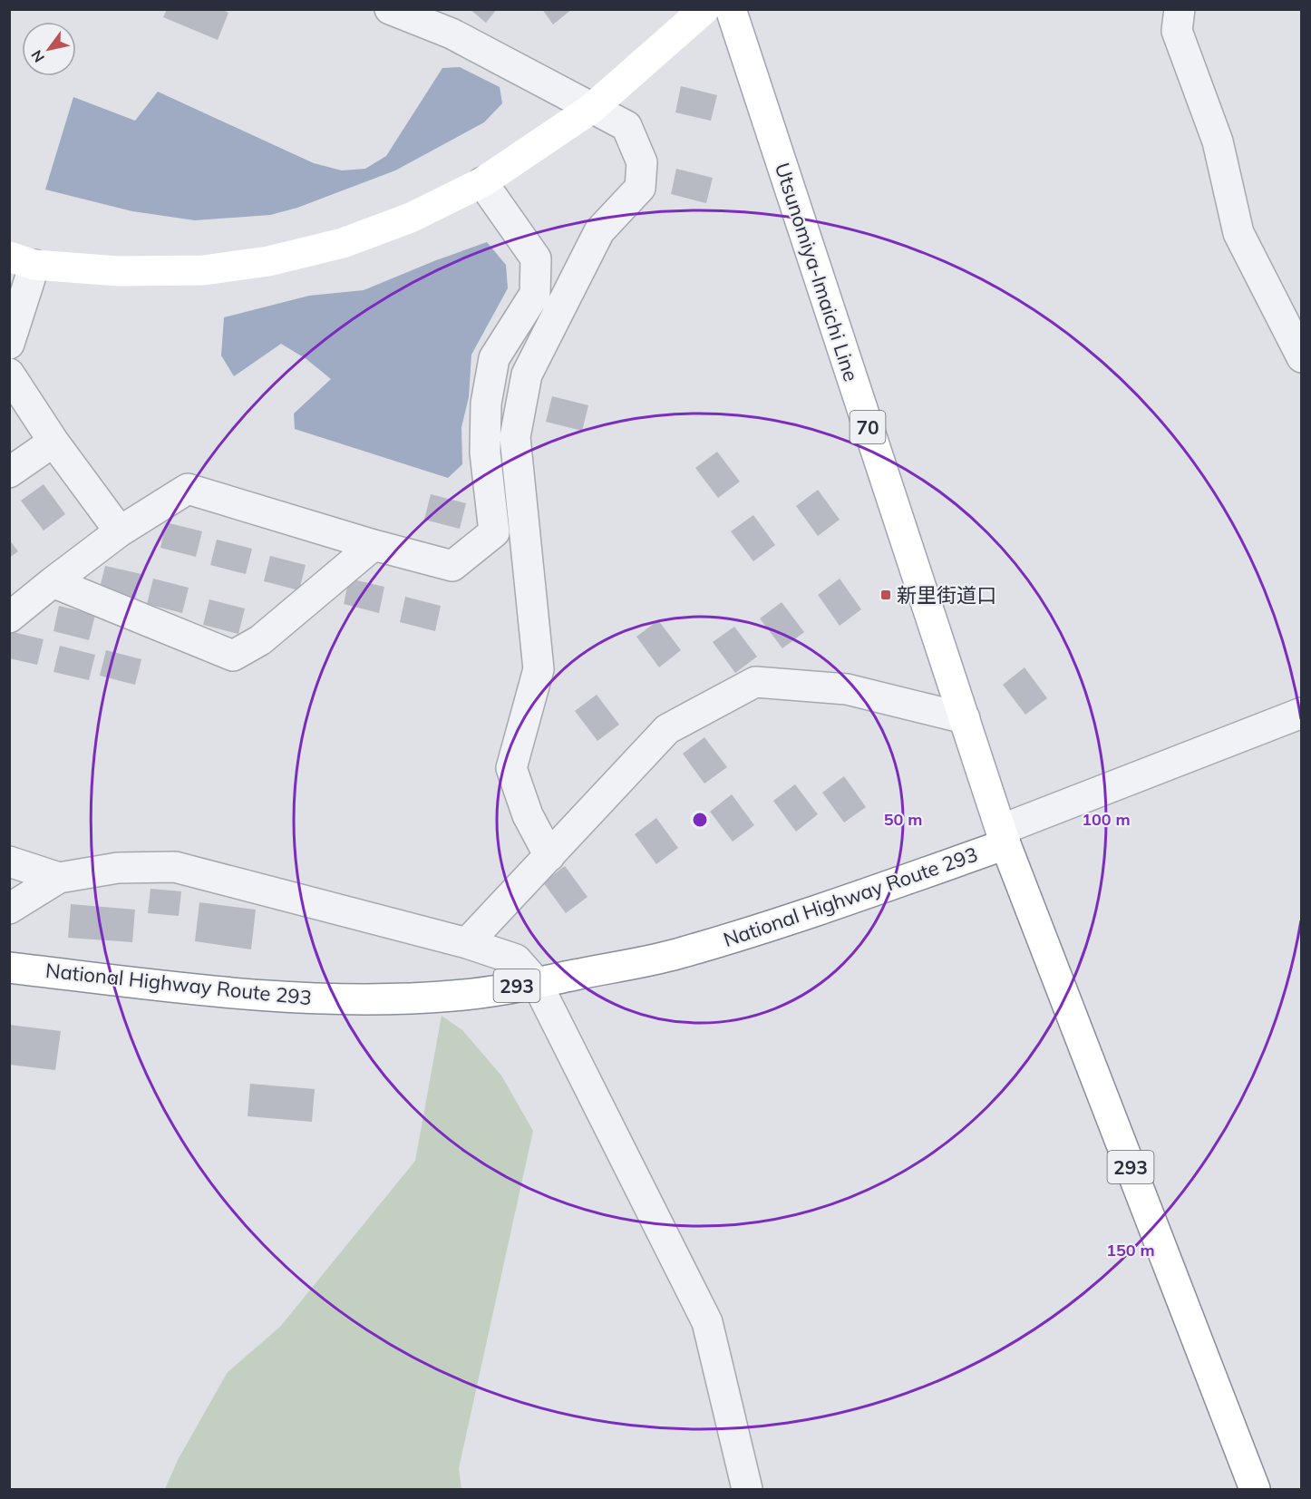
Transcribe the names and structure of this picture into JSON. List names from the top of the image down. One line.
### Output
{"streets":{"main road":["Utsunomiya-Imaichi Line","70","National Highway Route 293","293"]},"crossings":[["Utsunomiya-Imaichi Line","National Highway Route 293"]],"places":{"transit":["新里街道口"]},"north":"bottom left","rings":["50 m","100 m","150 m"]}
